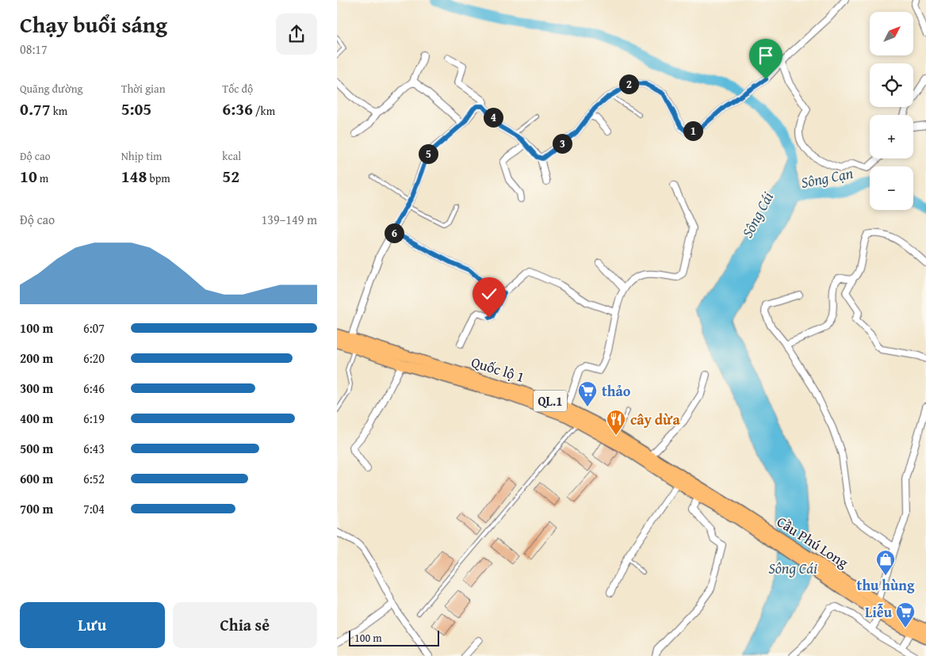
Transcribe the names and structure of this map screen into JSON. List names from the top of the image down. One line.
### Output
{"streets":{"highway":["Quốc lộ 1","QL.1","Cầu Phú Long"]},"crossings":[["Quốc lộ 1","Cầu Phú Long"],["QL.1","Cầu Phú Long"]],"water":["Sông Cạn","Sông Cái"],"places":{"supermarket":["thảo","Liễu"],"restaurant":["cây dừa"],"shop":["thu hùng"]},"scale_bar":"100 m","north":"top right","page":{"heading":["Chạy buổi sáng","08:17"],"map_buttons":["+","−"],"stats":[["Quãng đường","0.77 km"],["Thời gian","5:05"],["Tốc độ","6:36 /km"],["Độ cao","10 m"],["Nhịp tim","148 bpm"],["kcal","52"]],"pins":["2","4","1","3","5","6"],"chart":["Độ cao","139–149 m"],"list":[{"name":"100 m","note":"6:07"},{"name":"200 m","note":"6:20"},{"name":"300 m","note":"6:46"},{"name":"400 m","note":"6:19"},{"name":"500 m","note":"6:43"},{"name":"600 m","note":"6:52"},{"name":"700 m","note":"7:04"}],"buttons":["Lưu","Chia sẻ"],"scale":"100 m"}}
